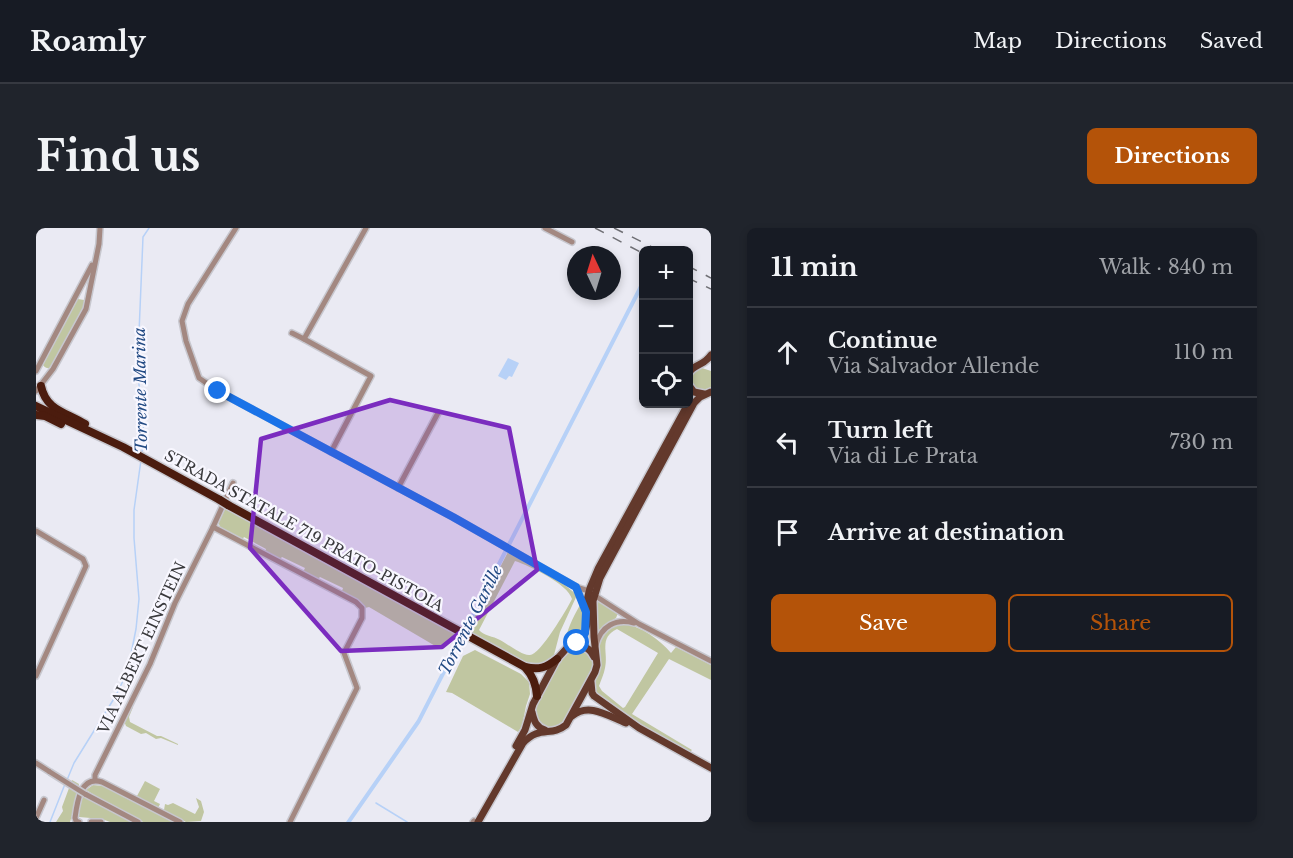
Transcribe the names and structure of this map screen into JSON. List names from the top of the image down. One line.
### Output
{"streets":{"highway":["STRADA STATALE 719 PRATO-PISTOIA"],"street":["VIA ALBERT EINSTEIN"]},"water":["Torrente Marina","Torrente Garille"],"north":"top","page":{"header":"Roamly","nav":["Map","Directions","Saved"],"buttons":["Directions",["Save","Share"]],"title":"Find us","heading":["11 min","Walk · 840 m"],"map_buttons":["+","−"],"list":[["Continue","Via Salvador Allende","110 m"],["Turn left","Via di Le Prata","730 m"],"Arrive at destination"]}}
